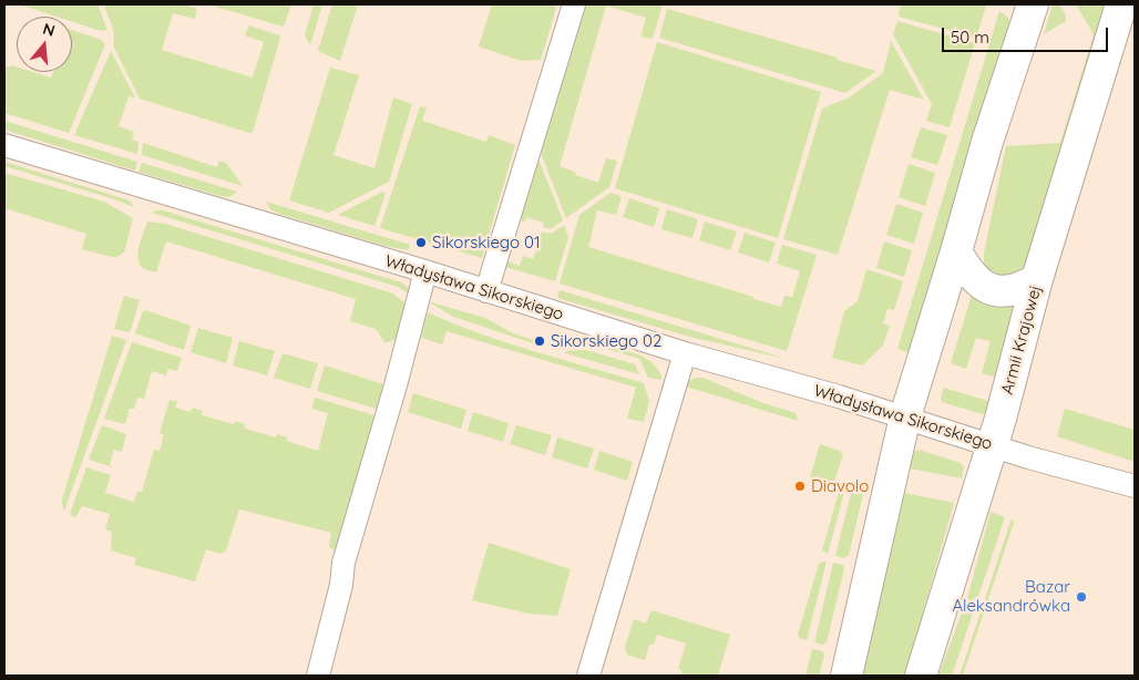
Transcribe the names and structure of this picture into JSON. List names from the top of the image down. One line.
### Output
{"streets":{"main road":["Armii Krajowej"],"street":["Władysława Sikorskiego"]},"crossings":[["Władysława Sikorskiego","Armii Krajowej"]],"places":["Sikorskiego 01","Sikorskiego 02","Diavolo","Bazar Aleksandrówka"],"scale_bar":"50 m","north":"top"}
